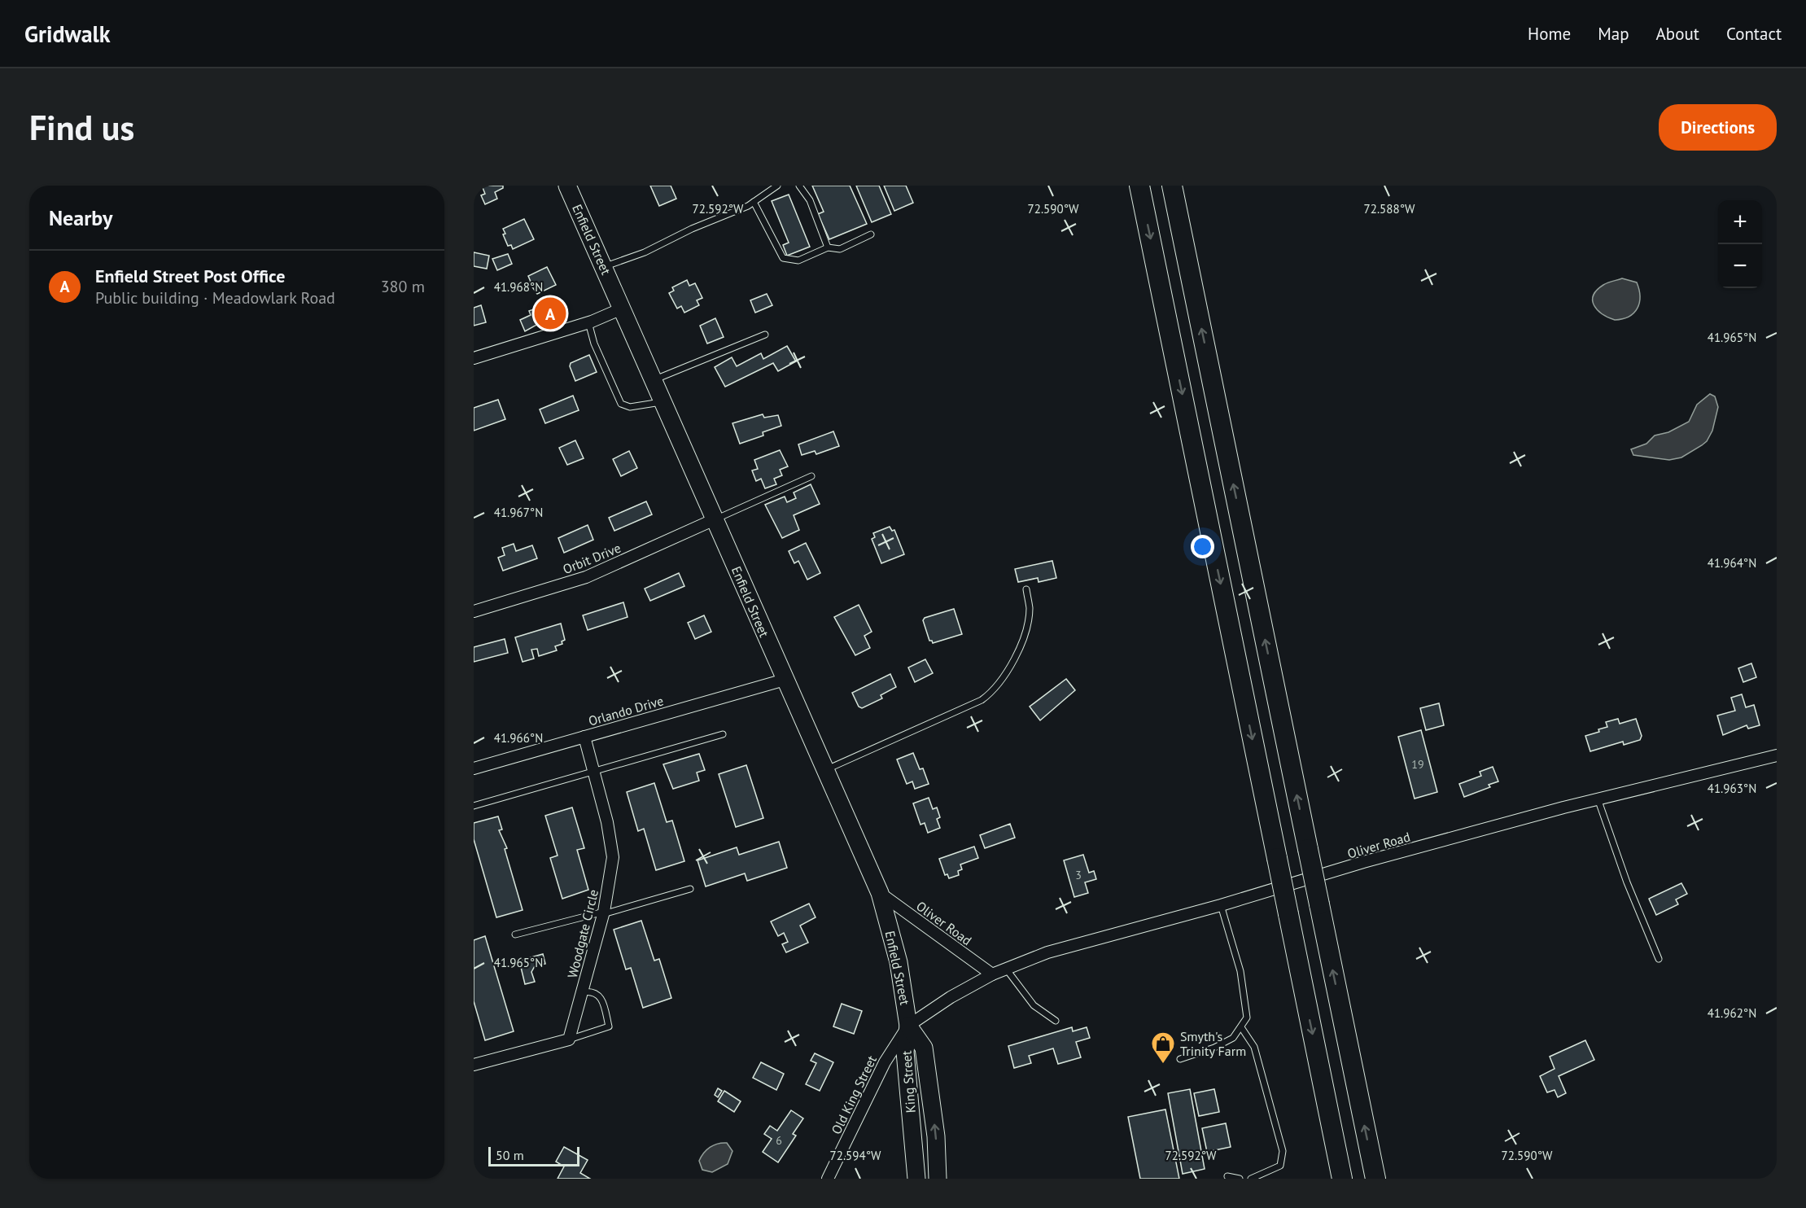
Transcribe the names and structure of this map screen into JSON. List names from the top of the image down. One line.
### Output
{"streets":{"main road":["Enfield Street","King Street"],"street":["Orbit Drive","Orlando Drive","Oliver Road","Woodgate Circle","Old King Street"]},"crossings":[["Enfield Street","Orbit Drive"],["Enfield Street","Orlando Drive"],["Enfield Street","Oliver Road"],["Enfield Street","King Street"],["Enfield Street","Old King Street"],["Orlando Drive","Woodgate Circle"],["Oliver Road","King Street"],["Oliver Road","Old King Street"],["King Street","Old King Street"]],"places":{"shop":["Smyth's Trinity Farm"]},"house_numbers":["19","3","6"],"scale_bar":"50 m","page":{"header":"Gridwalk","nav":["Home","Map","About","Contact"],"buttons":"Directions","title":"Find us","heading":"Nearby","map_buttons":["+","−"],"list":[{"mark":"A","name":"Enfield Street Post Office","note":"Public building · Meadowlark Road","value":"380 m"}],"pins":"A","scale":"50 m"},"coordinates":["72.592°W","72.590°W","72.588°W","41.968°N","41.965°N","41.967°N","41.964°N","41.966°N","41.963°N","41.962°N","72.594°W"]}
